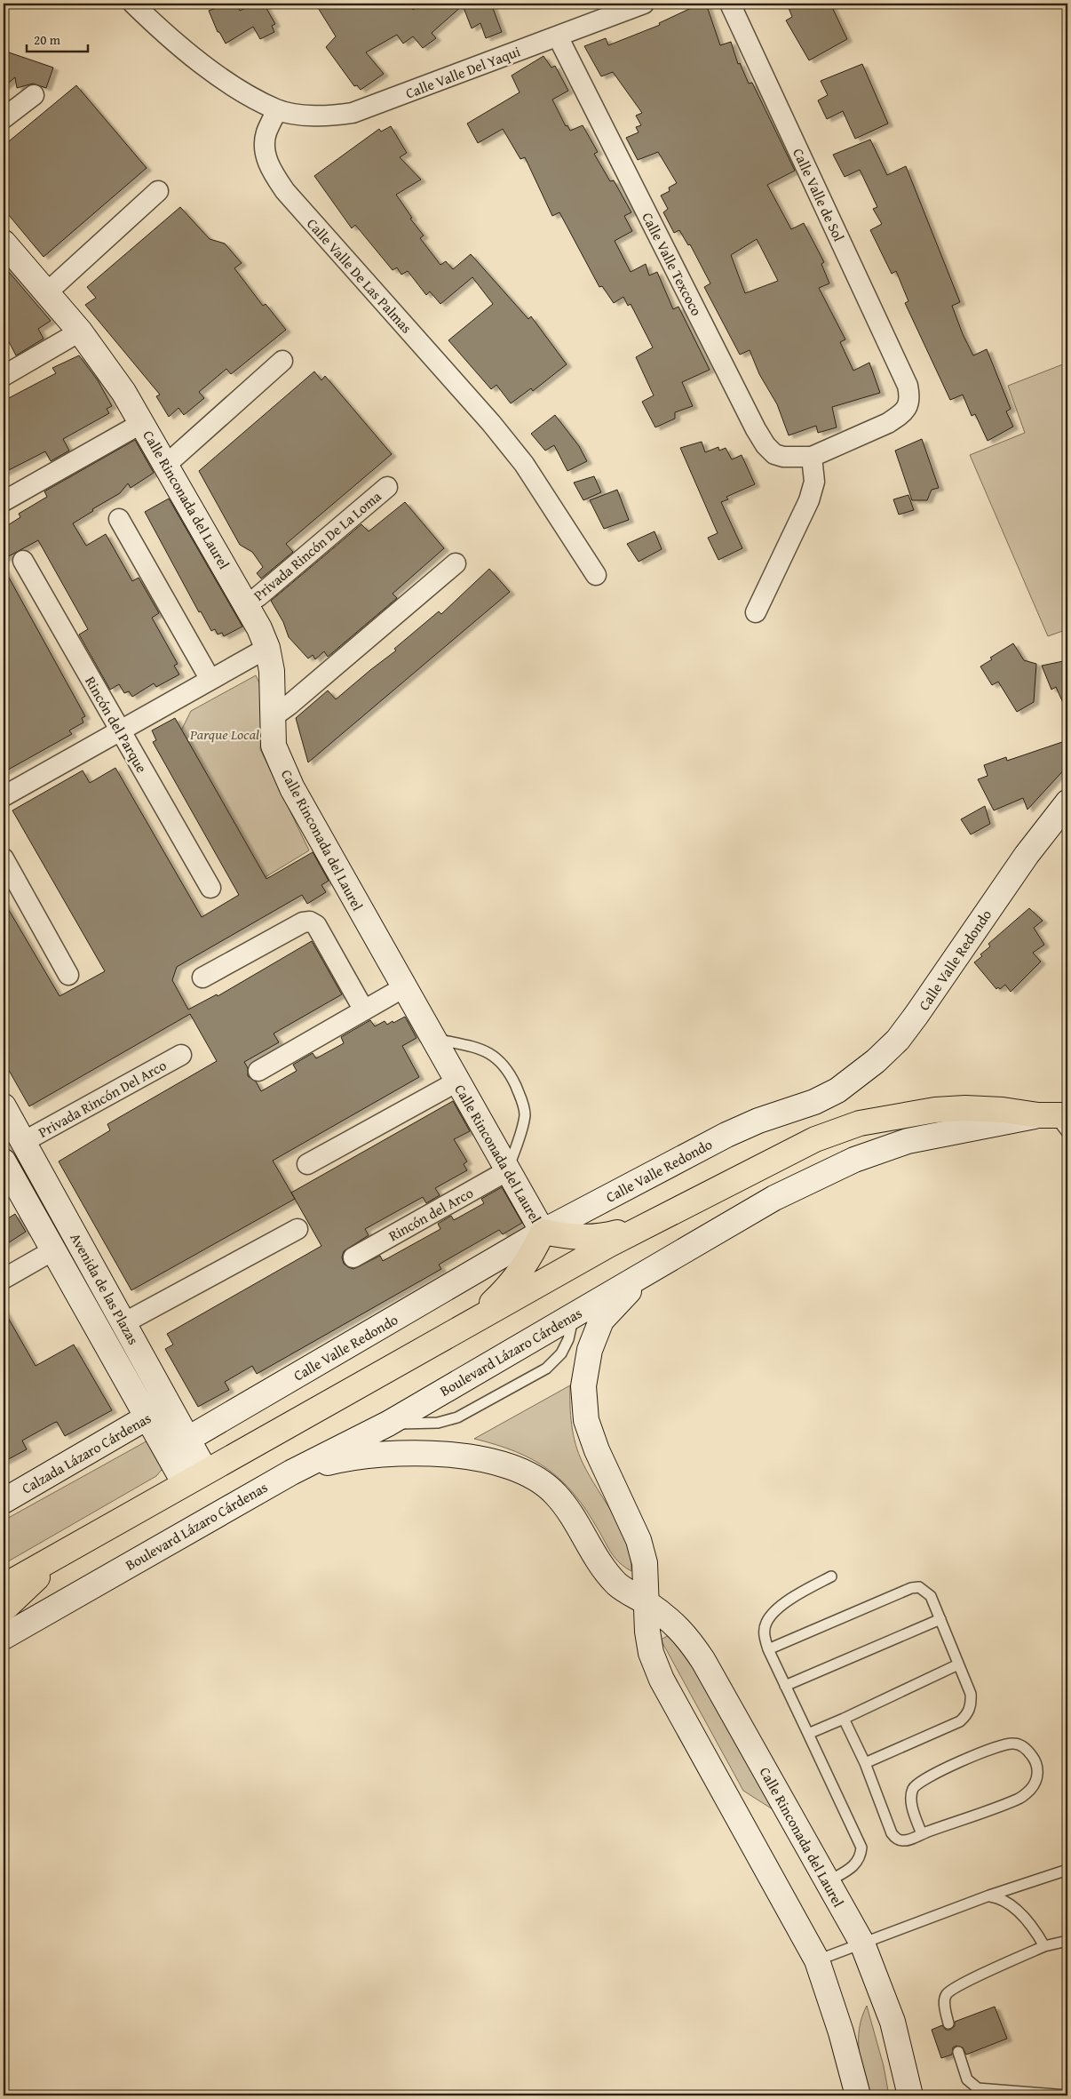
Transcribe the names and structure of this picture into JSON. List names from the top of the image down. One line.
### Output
{"streets":{"street":["Calle Valle Del Yaqui","Calle Valle de Sol","Calle Valle Texcoco","Calle Valle De Las Palmas","Calle Rinconada del Laurel","Privada Rincón De La Loma","Rincón del Parque","Calle Valle Redondo","Privada Rincón Del Arco","Rincón del Arco","Avenida de las Plazas","Boulevard Lázaro Cárdenas","Calzada Lázaro Cárdenas"]},"crossings":[["Calle Valle Del Yaqui","Calle Valle Texcoco"],["Calle Valle Del Yaqui","Calle Valle De Las Palmas"],["Calle Valle de Sol","Calle Valle Texcoco"],["Calle Rinconada del Laurel","Privada Rincón De La Loma"],["Calle Rinconada del Laurel","Calle Valle Redondo"],["Calle Rinconada del Laurel","Rincón del Arco"],["Calle Rinconada del Laurel","Boulevard Lázaro Cárdenas"],["Calle Valle Redondo","Avenida de las Plazas"],["Privada Rincón Del Arco","Avenida de las Plazas"],["Avenida de las Plazas","Calzada Lázaro Cárdenas"]],"parks":["Parque Local"],"scale_bar":"20 m"}
